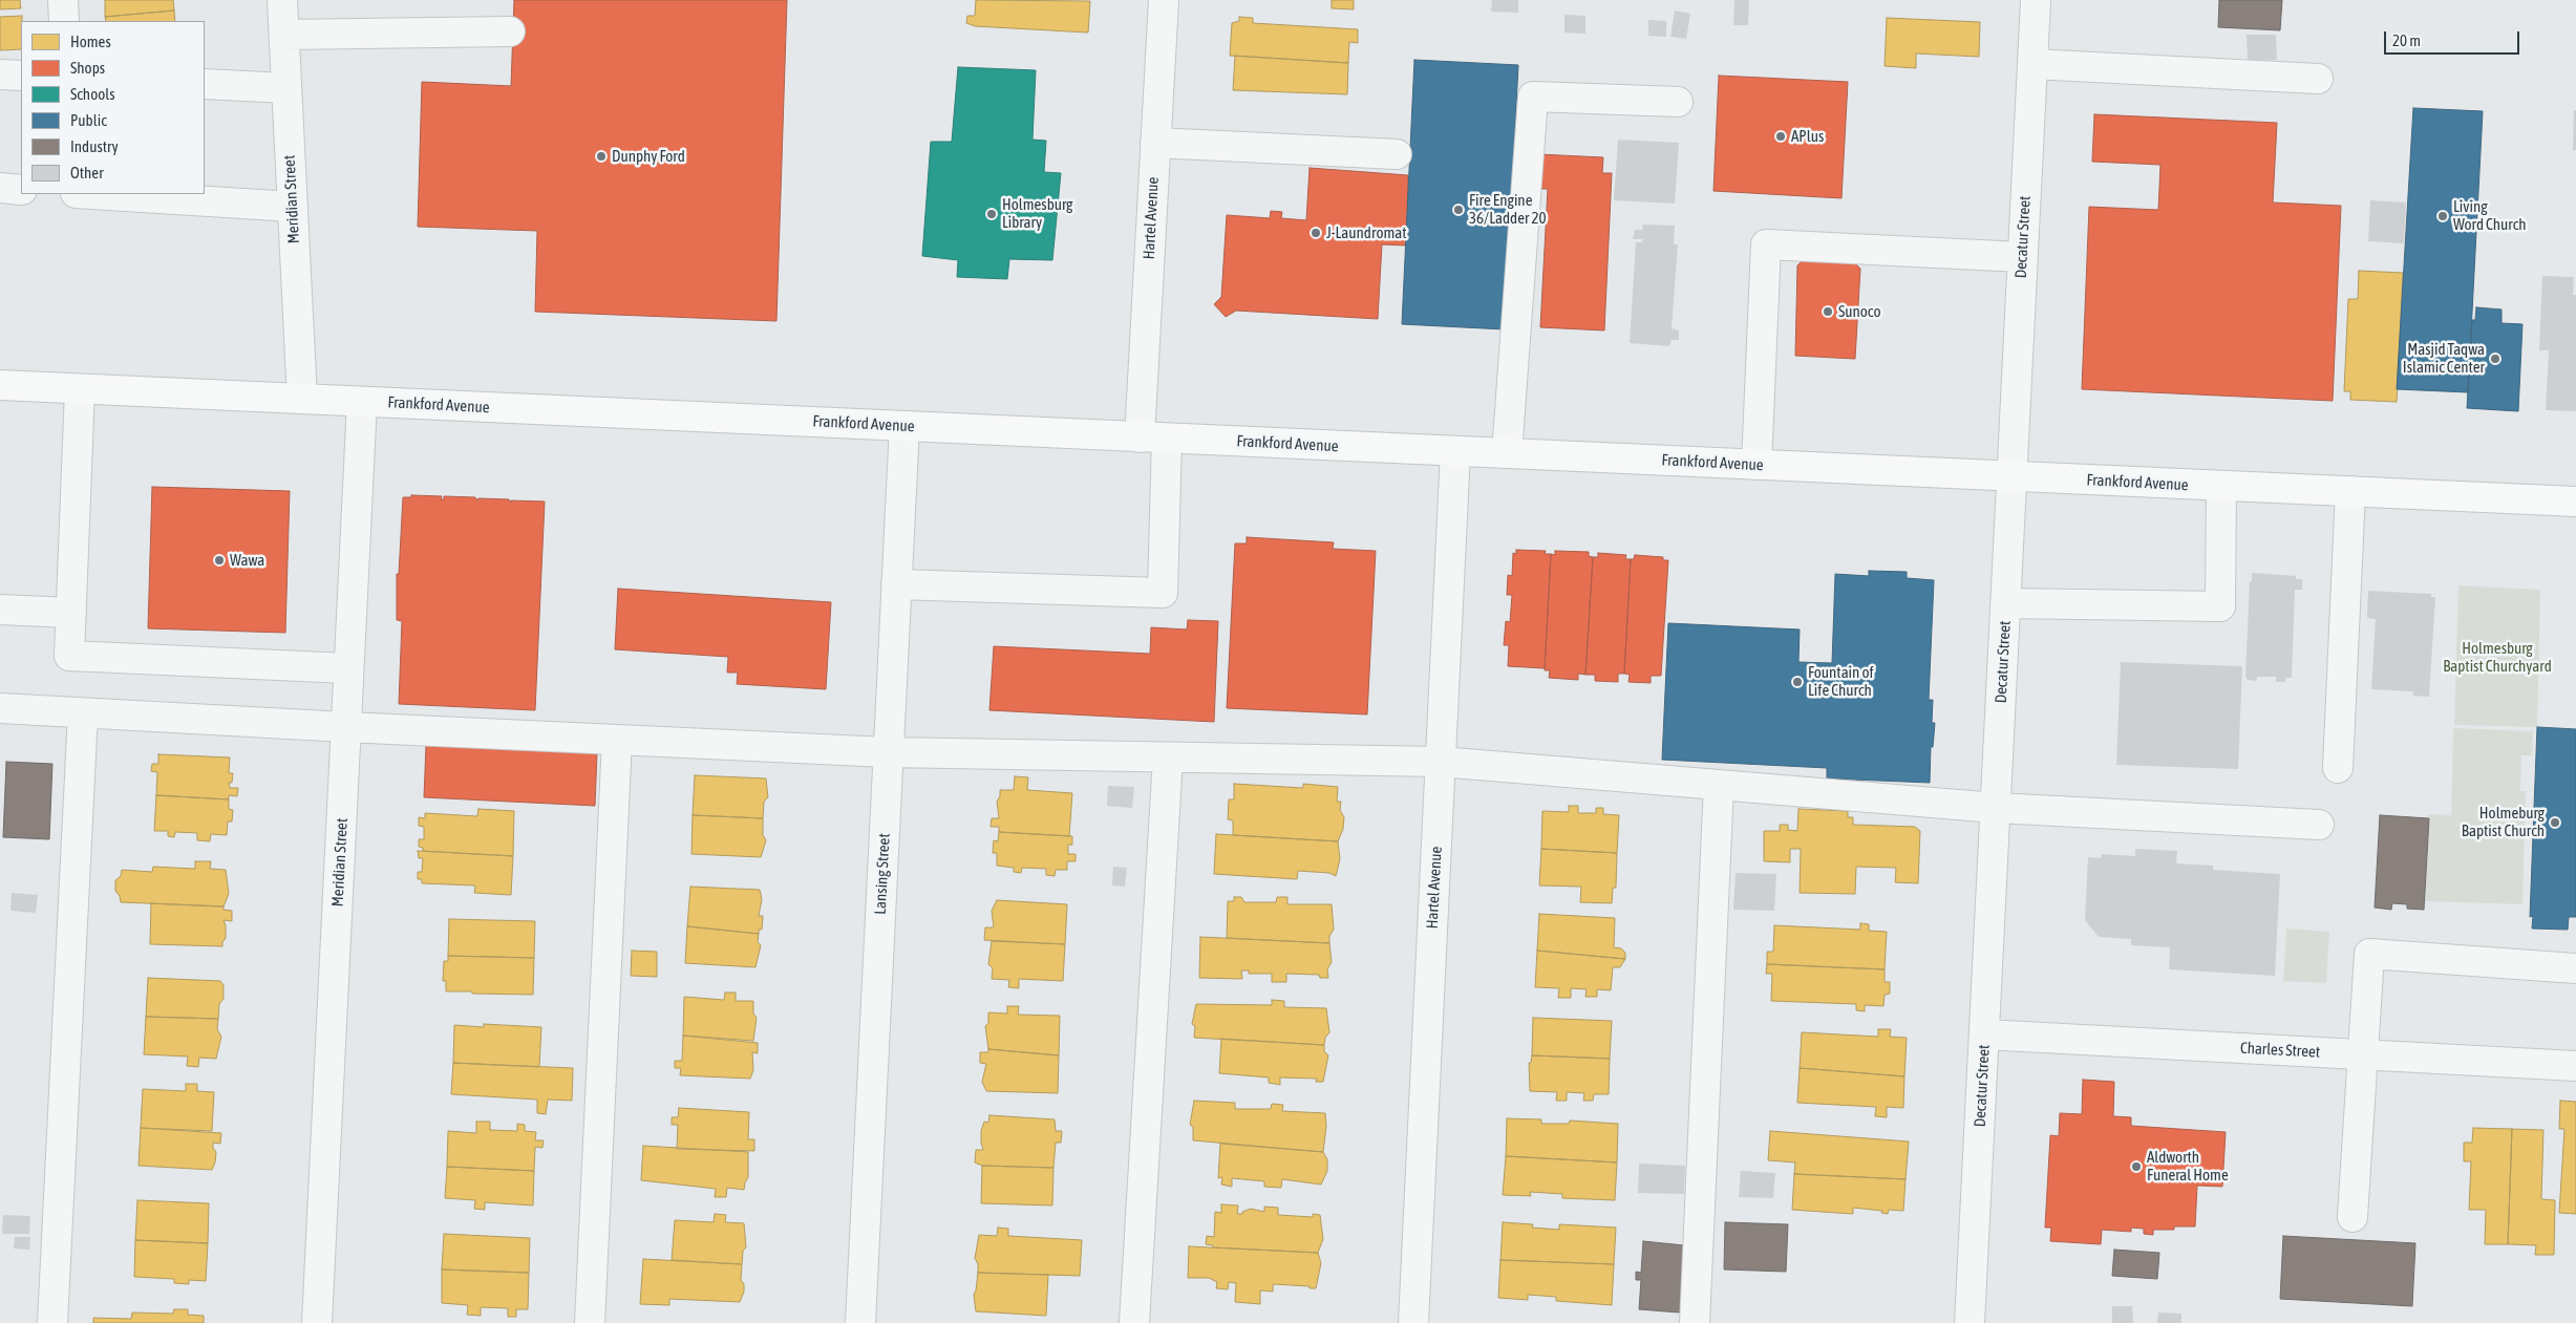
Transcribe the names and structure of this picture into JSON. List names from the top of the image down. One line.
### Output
{"streets":{"main road":["Frankford Avenue"],"street":["Meridian Street","Hartel Avenue","Decatur Street","Lansing Street","Charles Street"]},"crossings":[["Meridian Street","Frankford Avenue"],["Hartel Avenue","Frankford Avenue"],["Decatur Street","Frankford Avenue"],["Decatur Street","Charles Street"],["Frankford Avenue","Lansing Street"]],"parks":["Holmesburg Baptist Churchyard"],"places":["APlus","Dunphy Ford","Fire Engine 36/Ladder 20","Holmesburg Library","Living Word Church","J-Laundromat","Sunoco","Masjid Taqwa Islamic Center","Wawa","Fountain of Life Church","Holmeburg Baptist Church","Aldworth Funeral Home"],"legend":["Homes","Shops","Schools","Public","Industry","Other"],"scale_bar":"20 m"}
